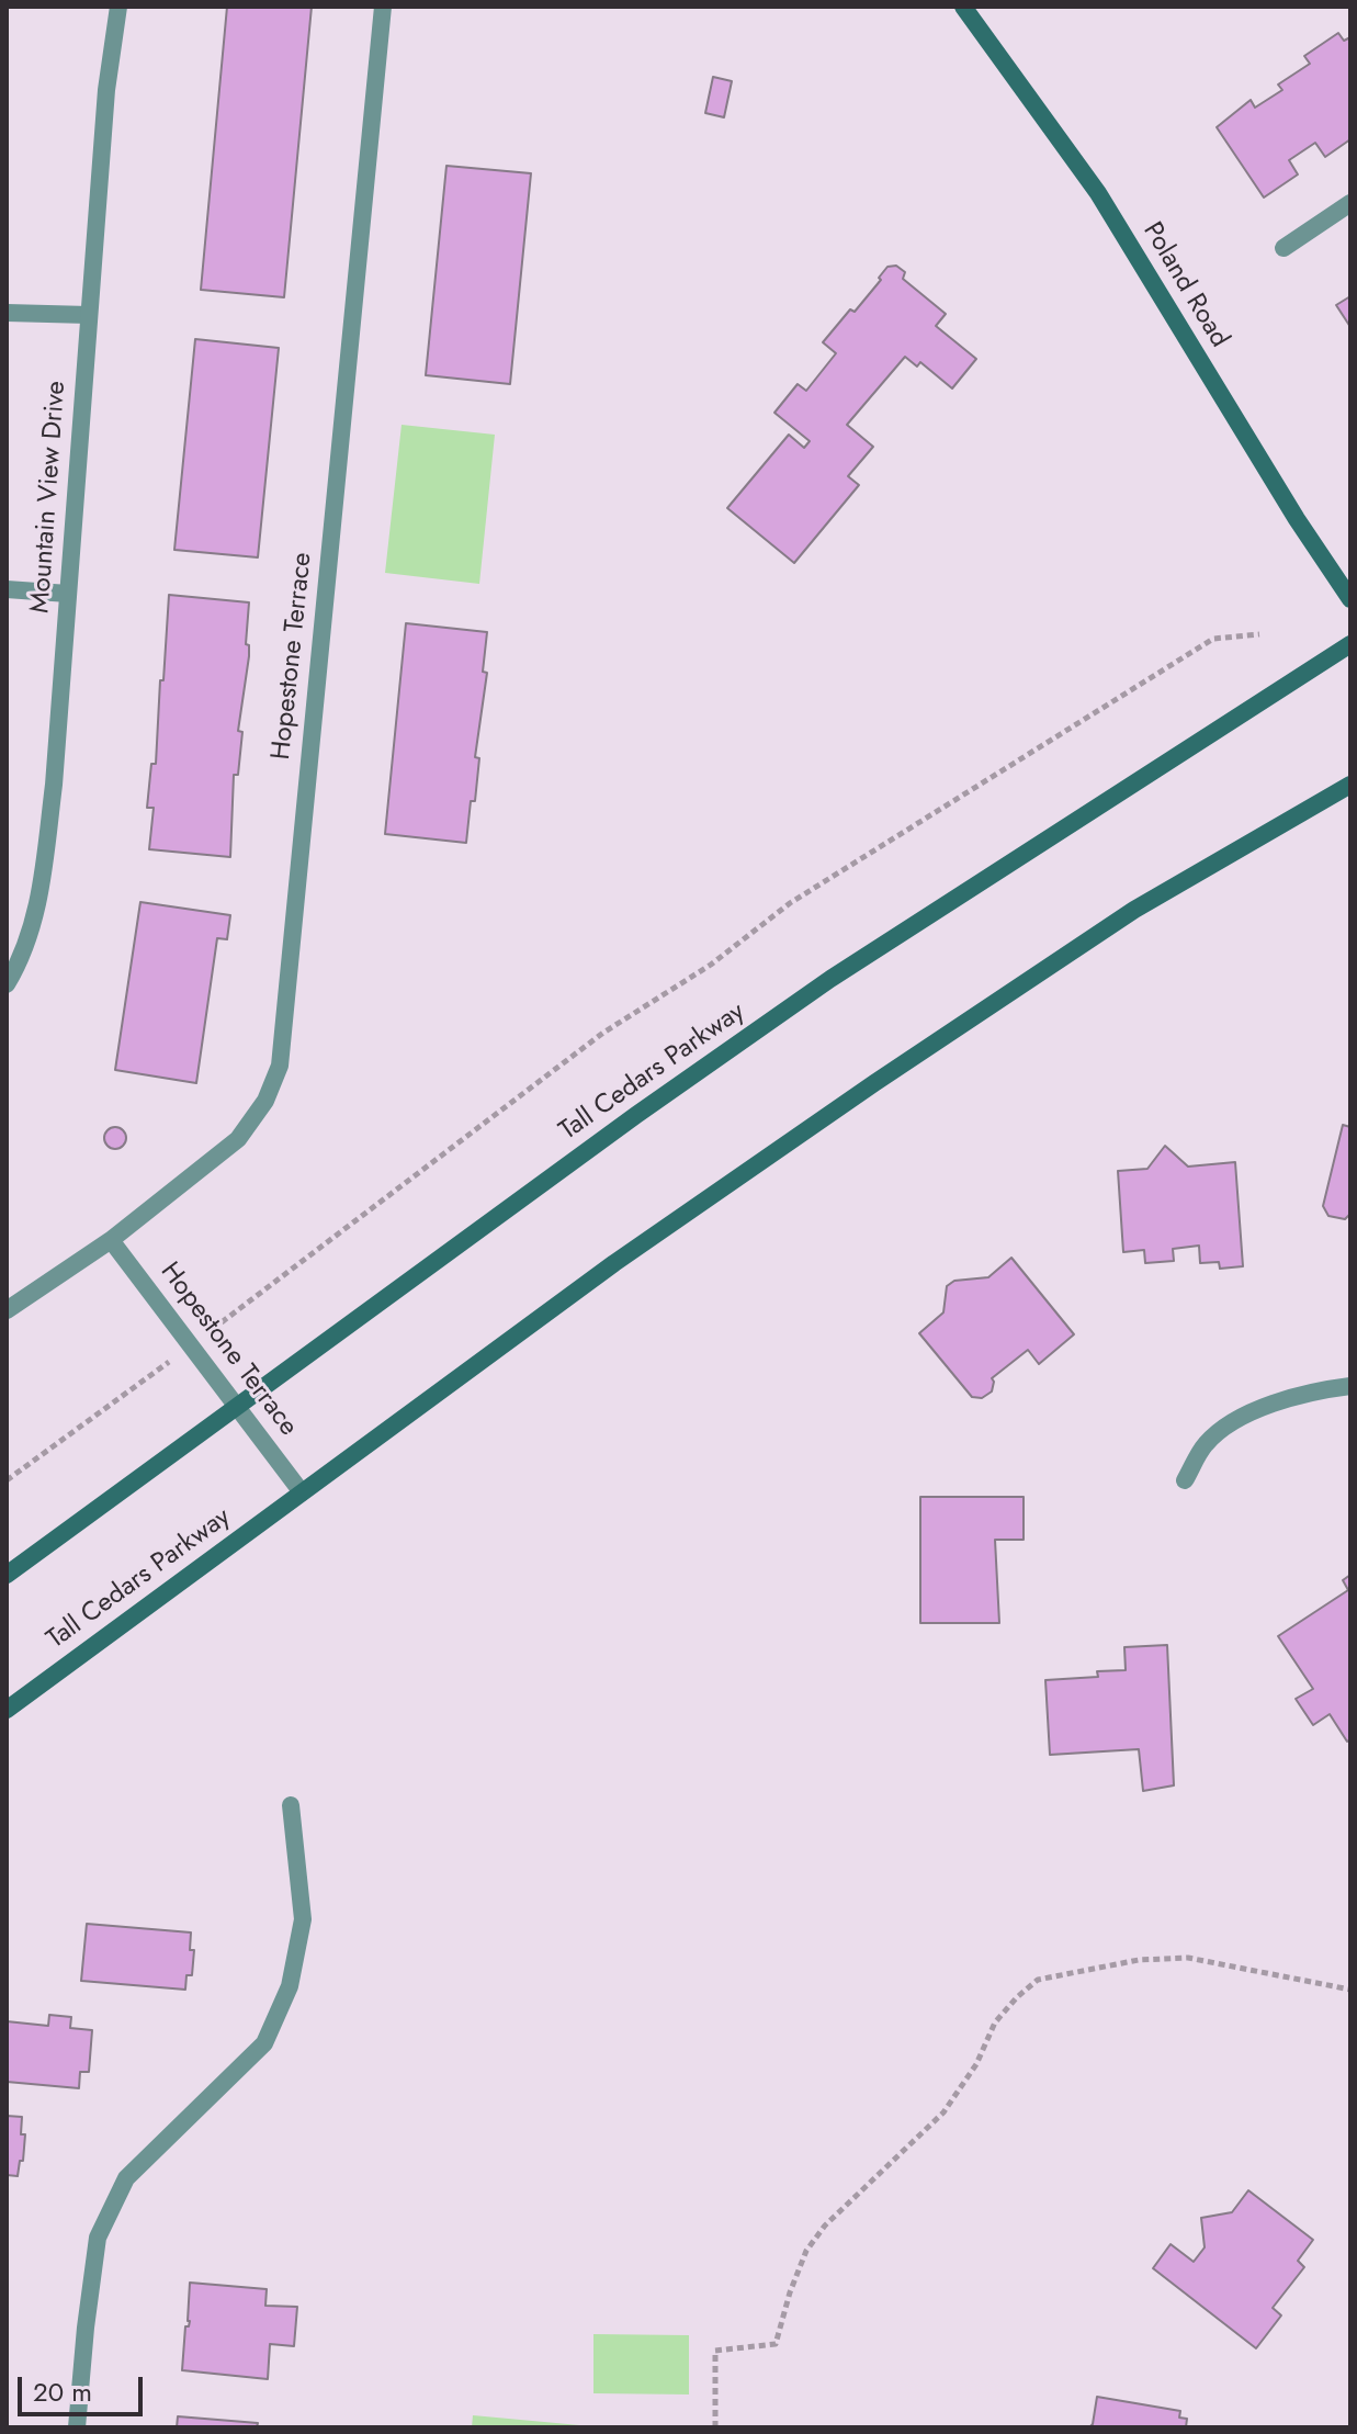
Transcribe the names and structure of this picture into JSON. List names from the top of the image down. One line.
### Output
{"streets":{"main road":["Poland Road","Tall Cedars Parkway"],"street":["Mountain View Drive","Hopestone Terrace"]},"crossings":[["Hopestone Terrace","Tall Cedars Parkway"]],"scale_bar":"20 m"}
